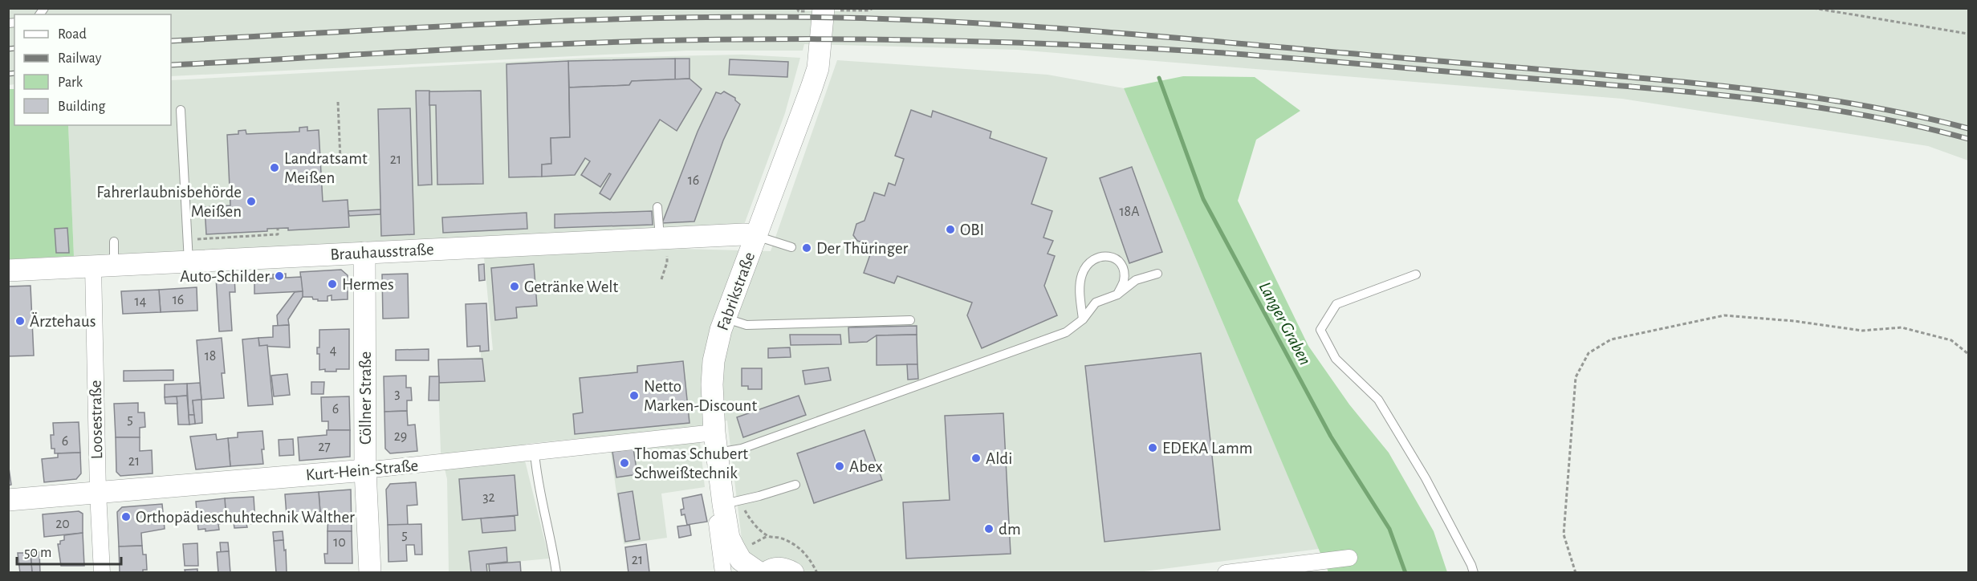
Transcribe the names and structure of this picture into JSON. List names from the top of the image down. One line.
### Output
{"streets":{"street":["Brauhausstraße","Fabrikstraße","Cöllner Straße","Loosestraße","Kurt-Hein-Straße"]},"crossings":[["Brauhausstraße","Fabrikstraße"],["Brauhausstraße","Cöllner Straße"],["Brauhausstraße","Loosestraße"],["Fabrikstraße","Kurt-Hein-Straße"],["Cöllner Straße","Kurt-Hein-Straße"],["Loosestraße","Kurt-Hein-Straße"]],"water":["Langer Graben"],"places":["Landratsamt Meißen","Fahrerlaubnisbehörde Meißen","OBI","Der Thüringer","Auto-Schilder","Hermes","Getränke Welt","Ärztehaus","Netto Marken-Discount","EDEKA Lamm","Aldi","Thomas Schubert Schweißtechnik","Abex","Orthopädieschuhtechnik Walther","dm"],"house_numbers":["21","16","18A","16","14","4","18","3","6","5","29","6","27","21","32","20","5","10","21"],"legend":["Road","Railway","Park","Building"],"scale_bar":"50 m"}
